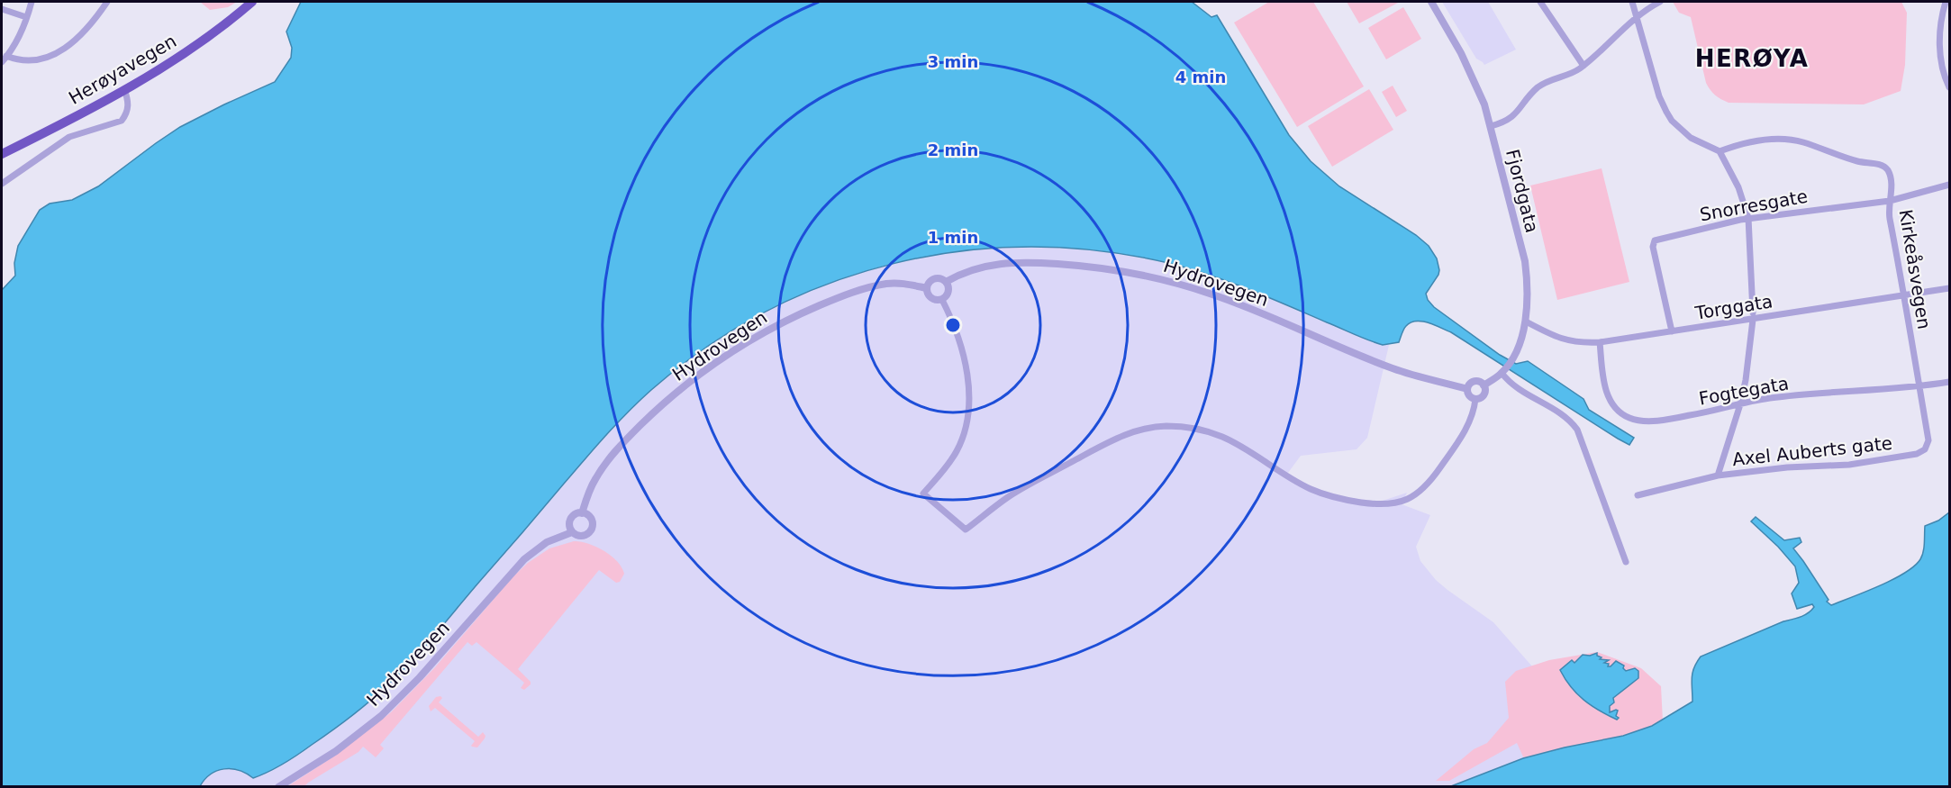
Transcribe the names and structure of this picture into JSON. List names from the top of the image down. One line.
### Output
{"streets":{"highway":["Herøyavegen"],"street":["Fjordgata","Snorresgate","Kirkeåsvegen","Hydrovegen","Torggata","Fogtegata","Axel Auberts gate"]},"crossings":[["Fjordgata","Hydrovegen"],["Fjordgata","Torggata"],["Snorresgate","Kirkeåsvegen"],["Snorresgate","Torggata"],["Kirkeåsvegen","Torggata"],["Kirkeåsvegen","Fogtegata"],["Kirkeåsvegen","Axel Auberts gate"],["Torggata","Fogtegata"],["Fogtegata","Axel Auberts gate"]],"districts":["HERØYA"],"rings":["3 min","4 min","2 min","1 min"]}
